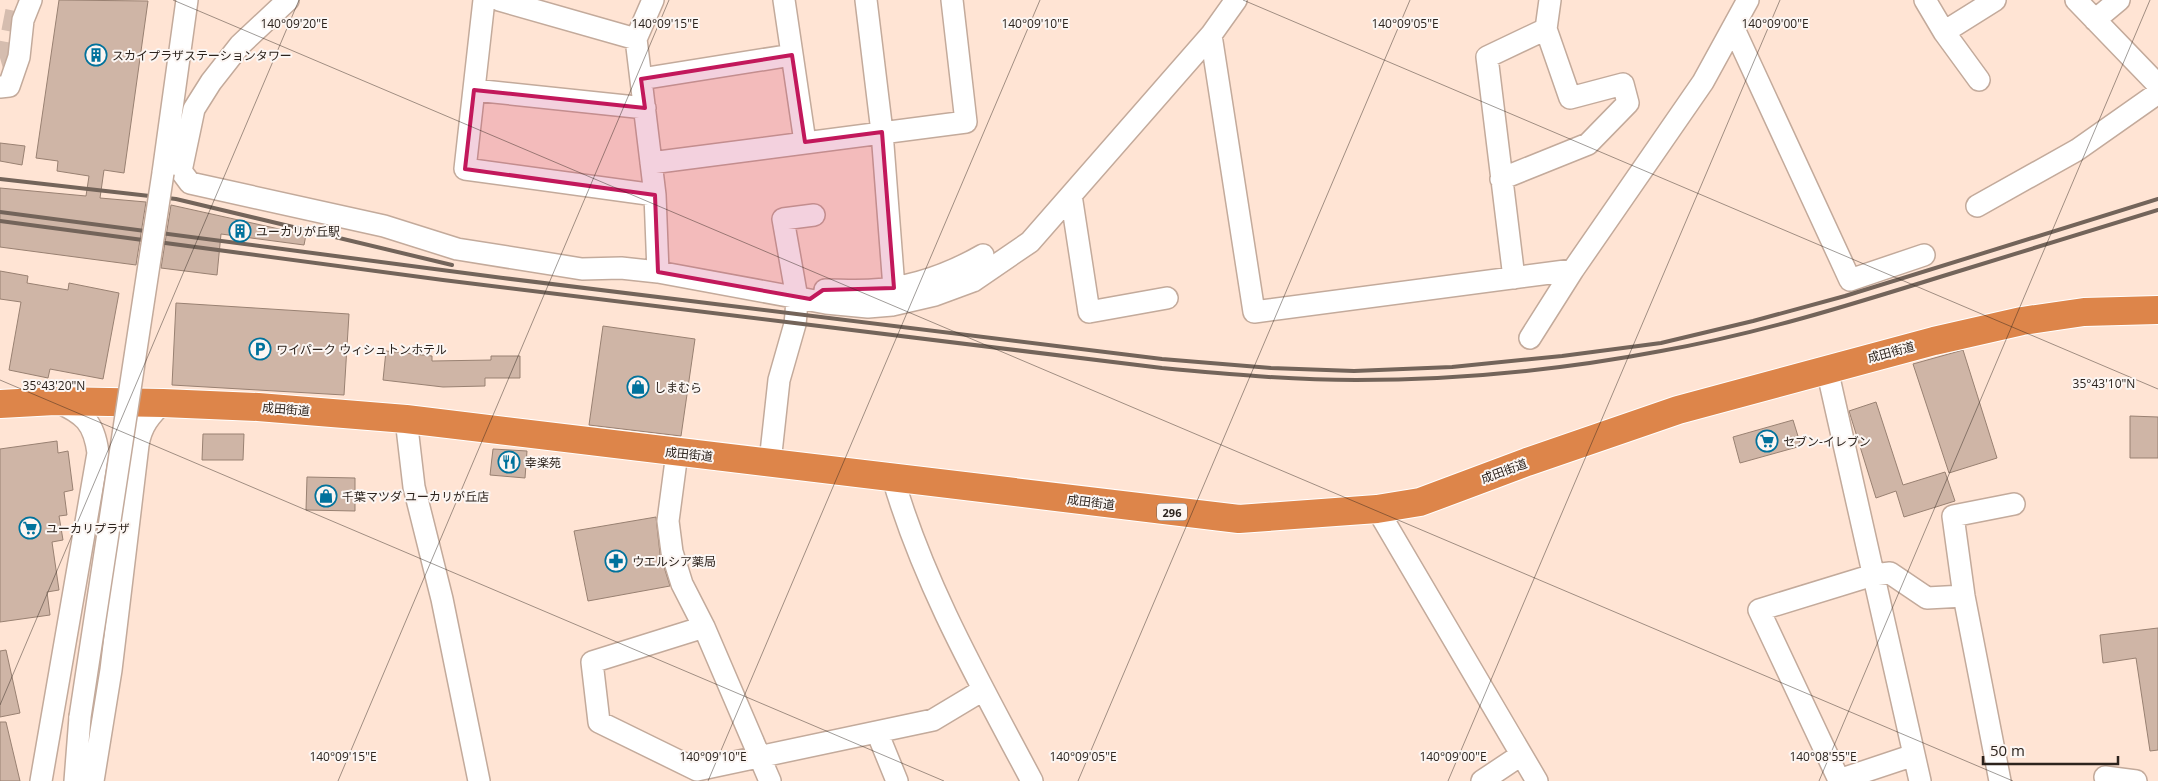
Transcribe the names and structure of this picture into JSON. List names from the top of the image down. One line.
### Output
{"streets":{"highway":["成田街道","296"]},"places":{"building":["スカイプラザステーションタワー","ユーカリが丘駅"],"parking":["ワイパーク ウィシュトンホテル"],"shop":["しまむら","千葉マツダ ユーカリが丘店"],"supermarket":["セブン-イレブン","ユーカリプラザ"],"restaurant":["幸楽苑"],"pharmacy":["ウエルシア薬局"]},"scale_bar":"50 m","coordinates":["140°09'20\"E","140°09'15\"E","140°09'10\"E","140°09'05\"E","140°09'00\"E","35°43'10\"N","35°43'20\"N","140°08'55\"E"]}
